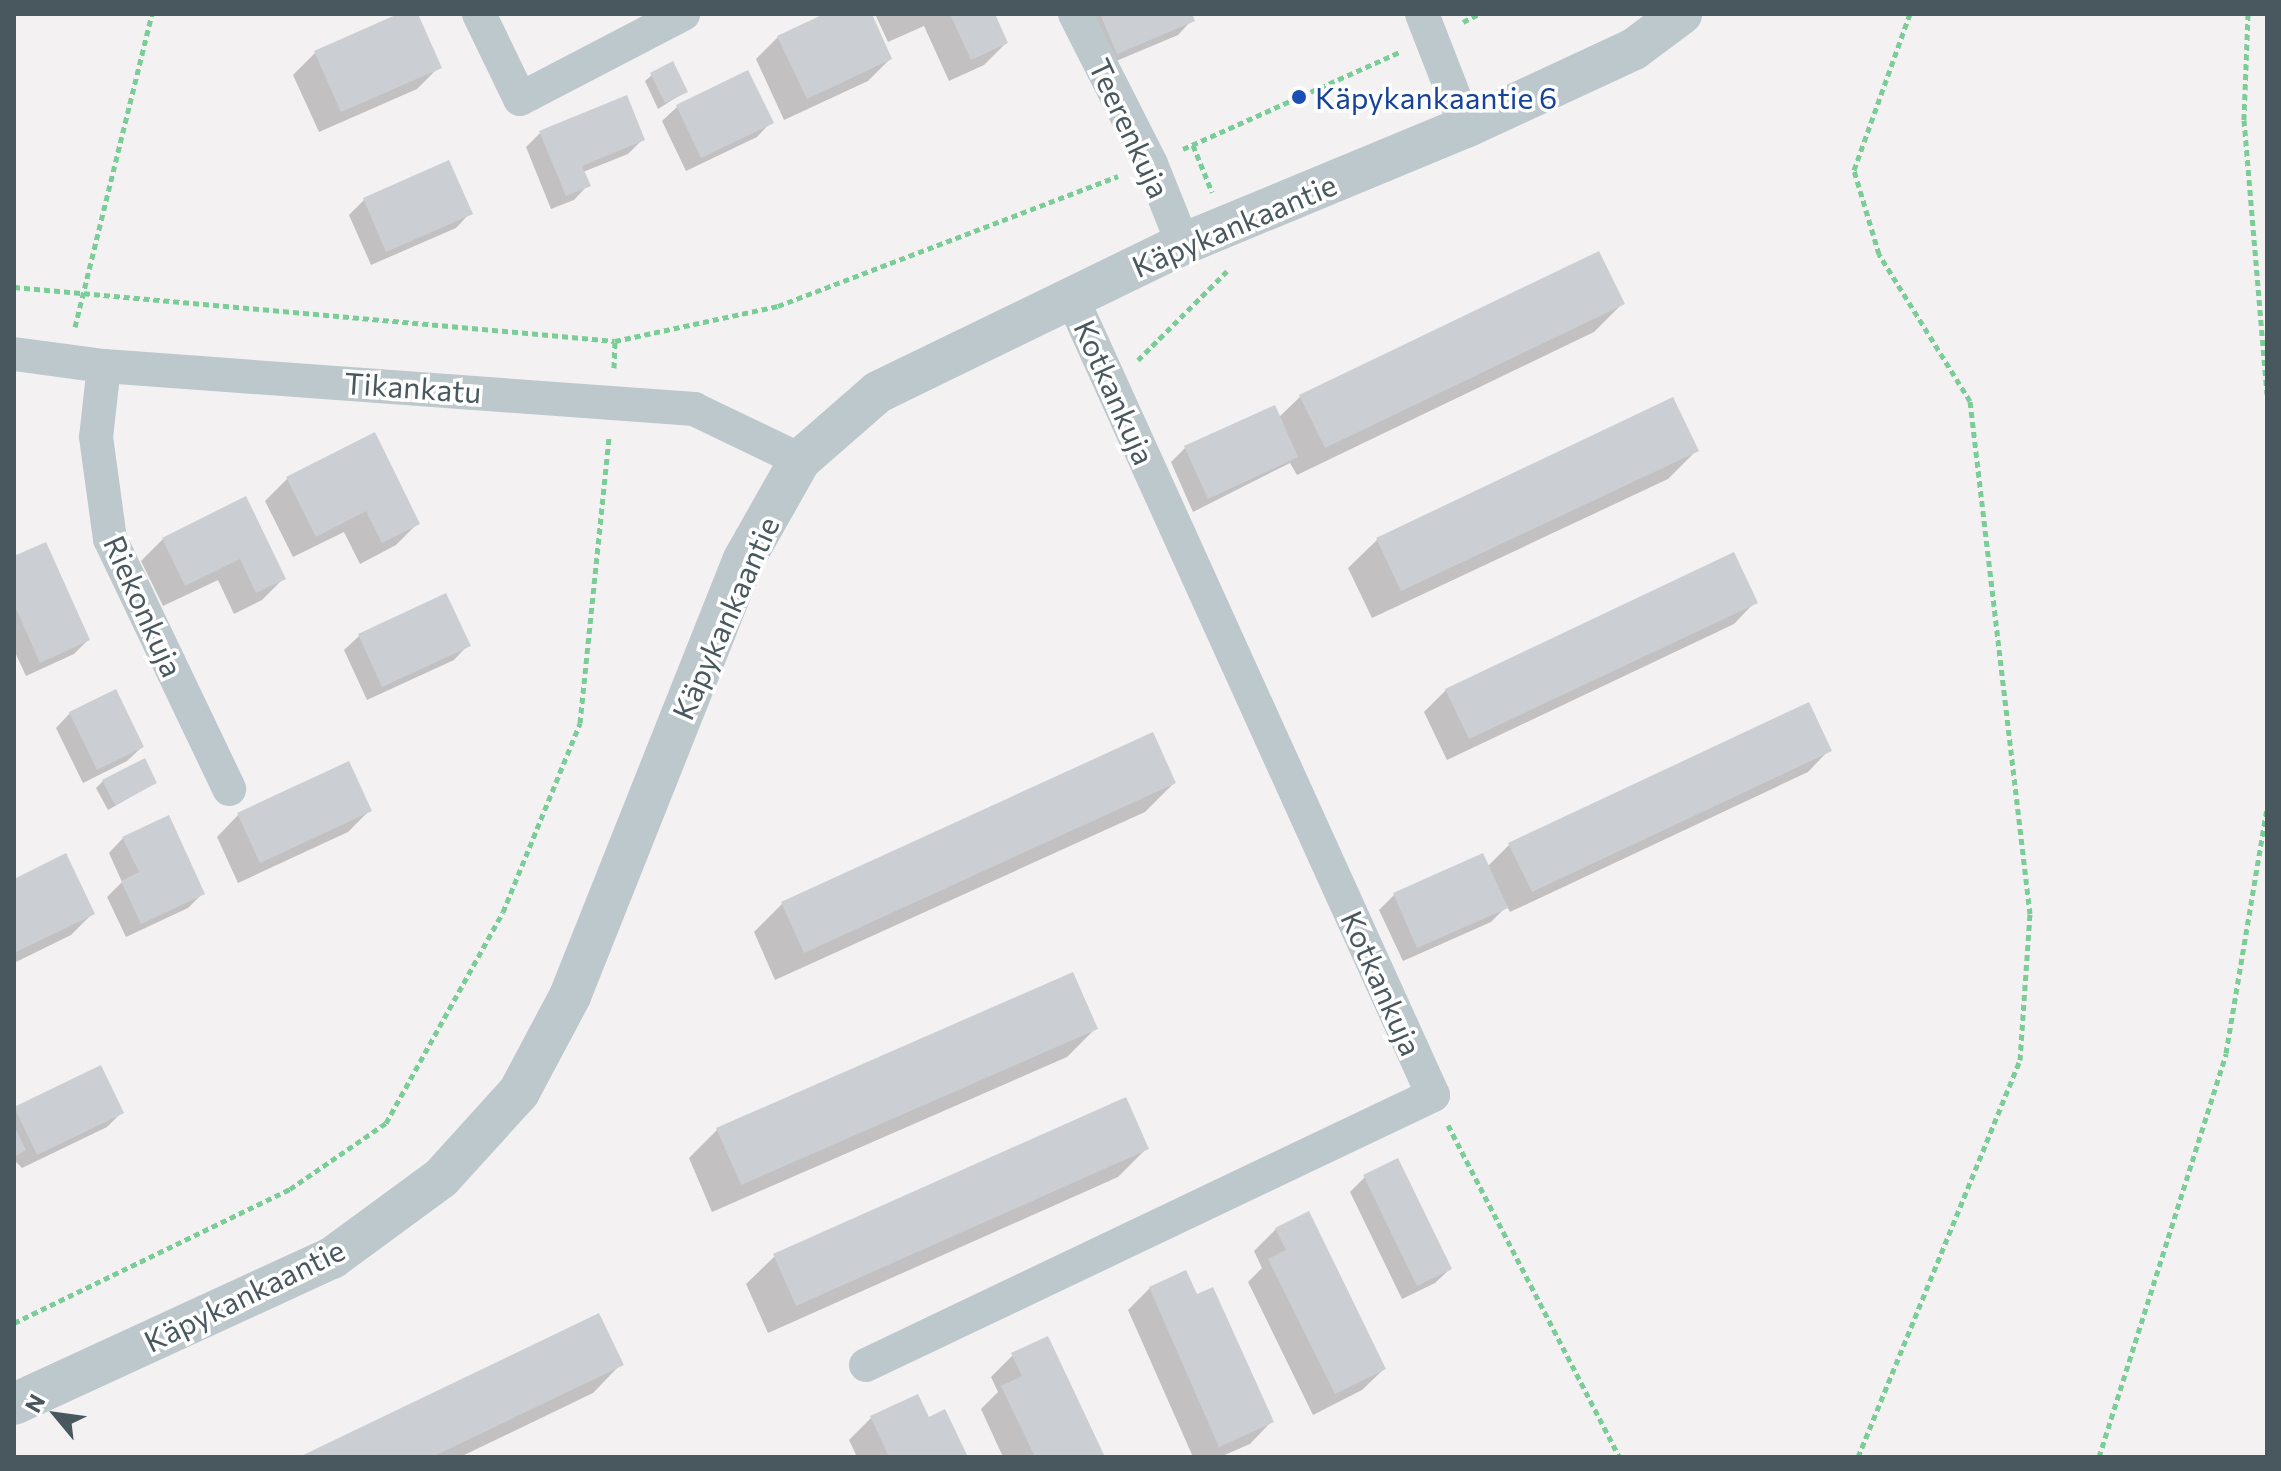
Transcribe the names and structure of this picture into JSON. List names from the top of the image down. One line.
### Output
{"streets":{"street":["Teerenkuja","Käpykankaantie","Tikankatu","Kotkankuja","Riekonkuja"]},"crossings":[["Teerenkuja","Käpykankaantie"],["Käpykankaantie","Tikankatu"],["Käpykankaantie","Kotkankuja"],["Tikankatu","Riekonkuja"]],"places":["Käpykankaantie 6"],"north":"top left"}
